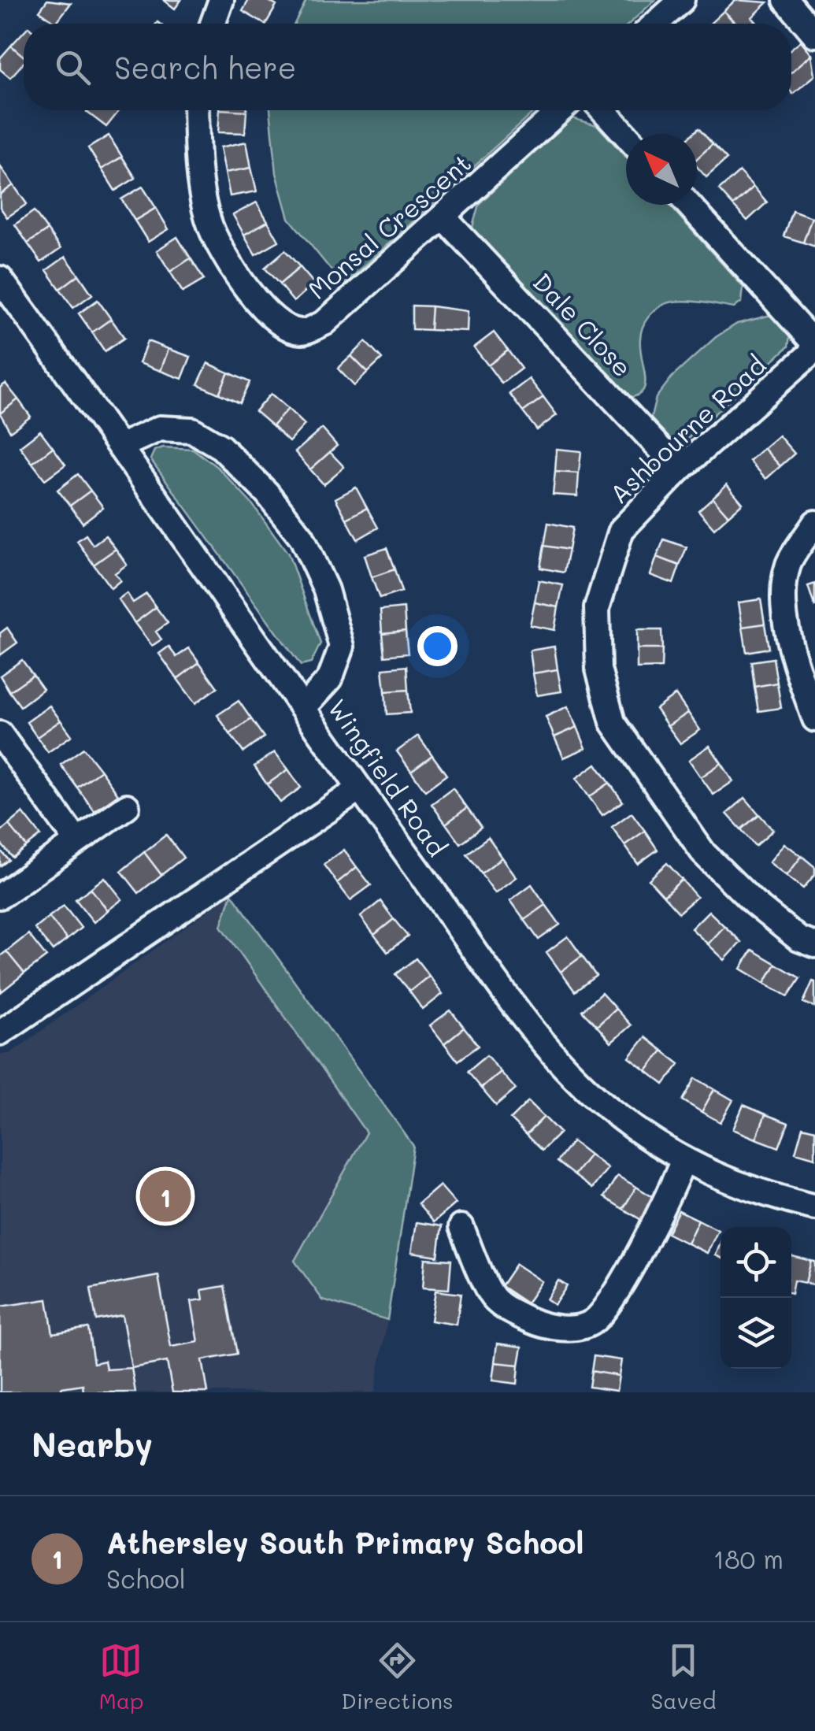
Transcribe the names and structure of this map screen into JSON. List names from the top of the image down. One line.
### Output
{"streets":{"street":["Monsal Crescent","Dale Close","Ashbourne Road","Wingfield Road"]},"crossings":[["Monsal Crescent","Dale Close"],["Dale Close","Ashbourne Road"]],"north":"top left","page":{"search":"Search here","pins":"1","heading":"Nearby","list":[{"mark":"1","name":"Athersley South Primary School","note":"School","value":"180 m"}],"nav":["Map","Directions","Saved"]}}
